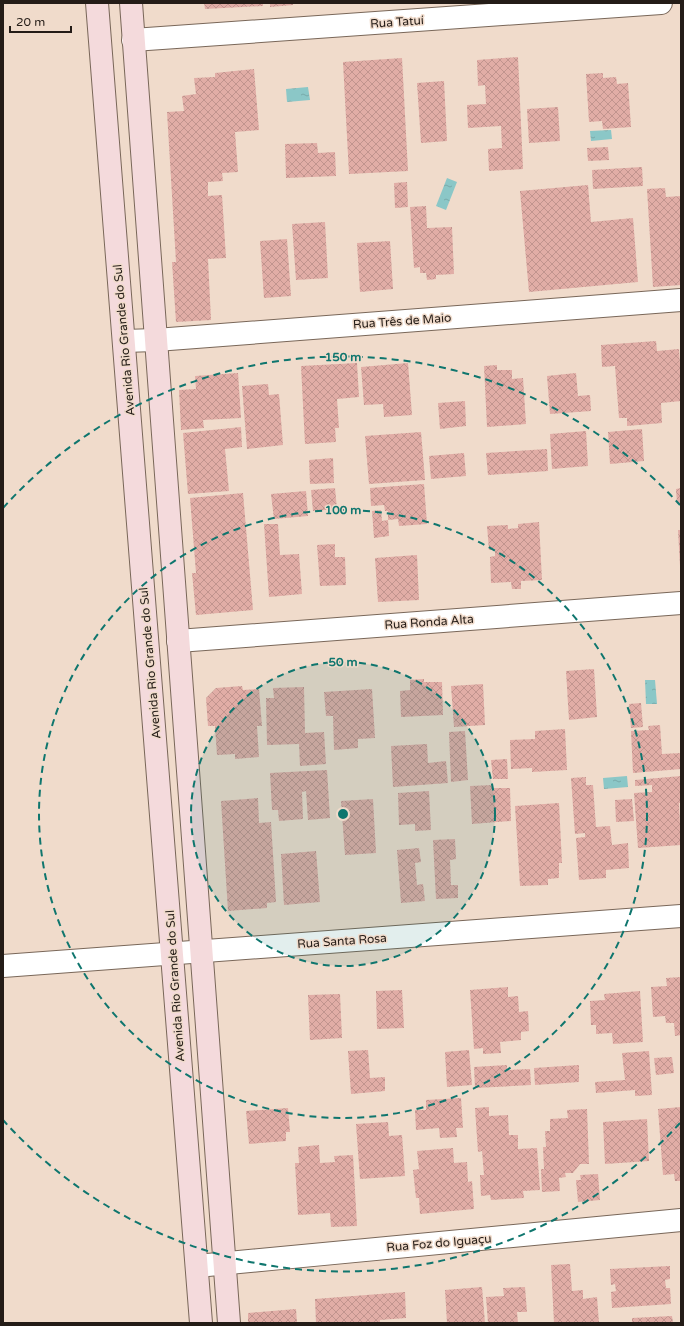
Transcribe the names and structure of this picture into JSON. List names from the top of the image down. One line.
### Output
{"streets":{"street":["Rua Tatuí","Rua Três de Maio","Avenida Rio Grande do Sul","Rua Ronda Alta","Rua Santa Rosa","Rua Foz do Iguaçu"]},"crossings":[["Rua Três de Maio","Avenida Rio Grande do Sul"],["Avenida Rio Grande do Sul","Rua Santa Rosa"],["Avenida Rio Grande do Sul","Rua Foz do Iguaçu"]],"scale_bar":"20 m","rings":["150 m","100 m","50 m"]}
